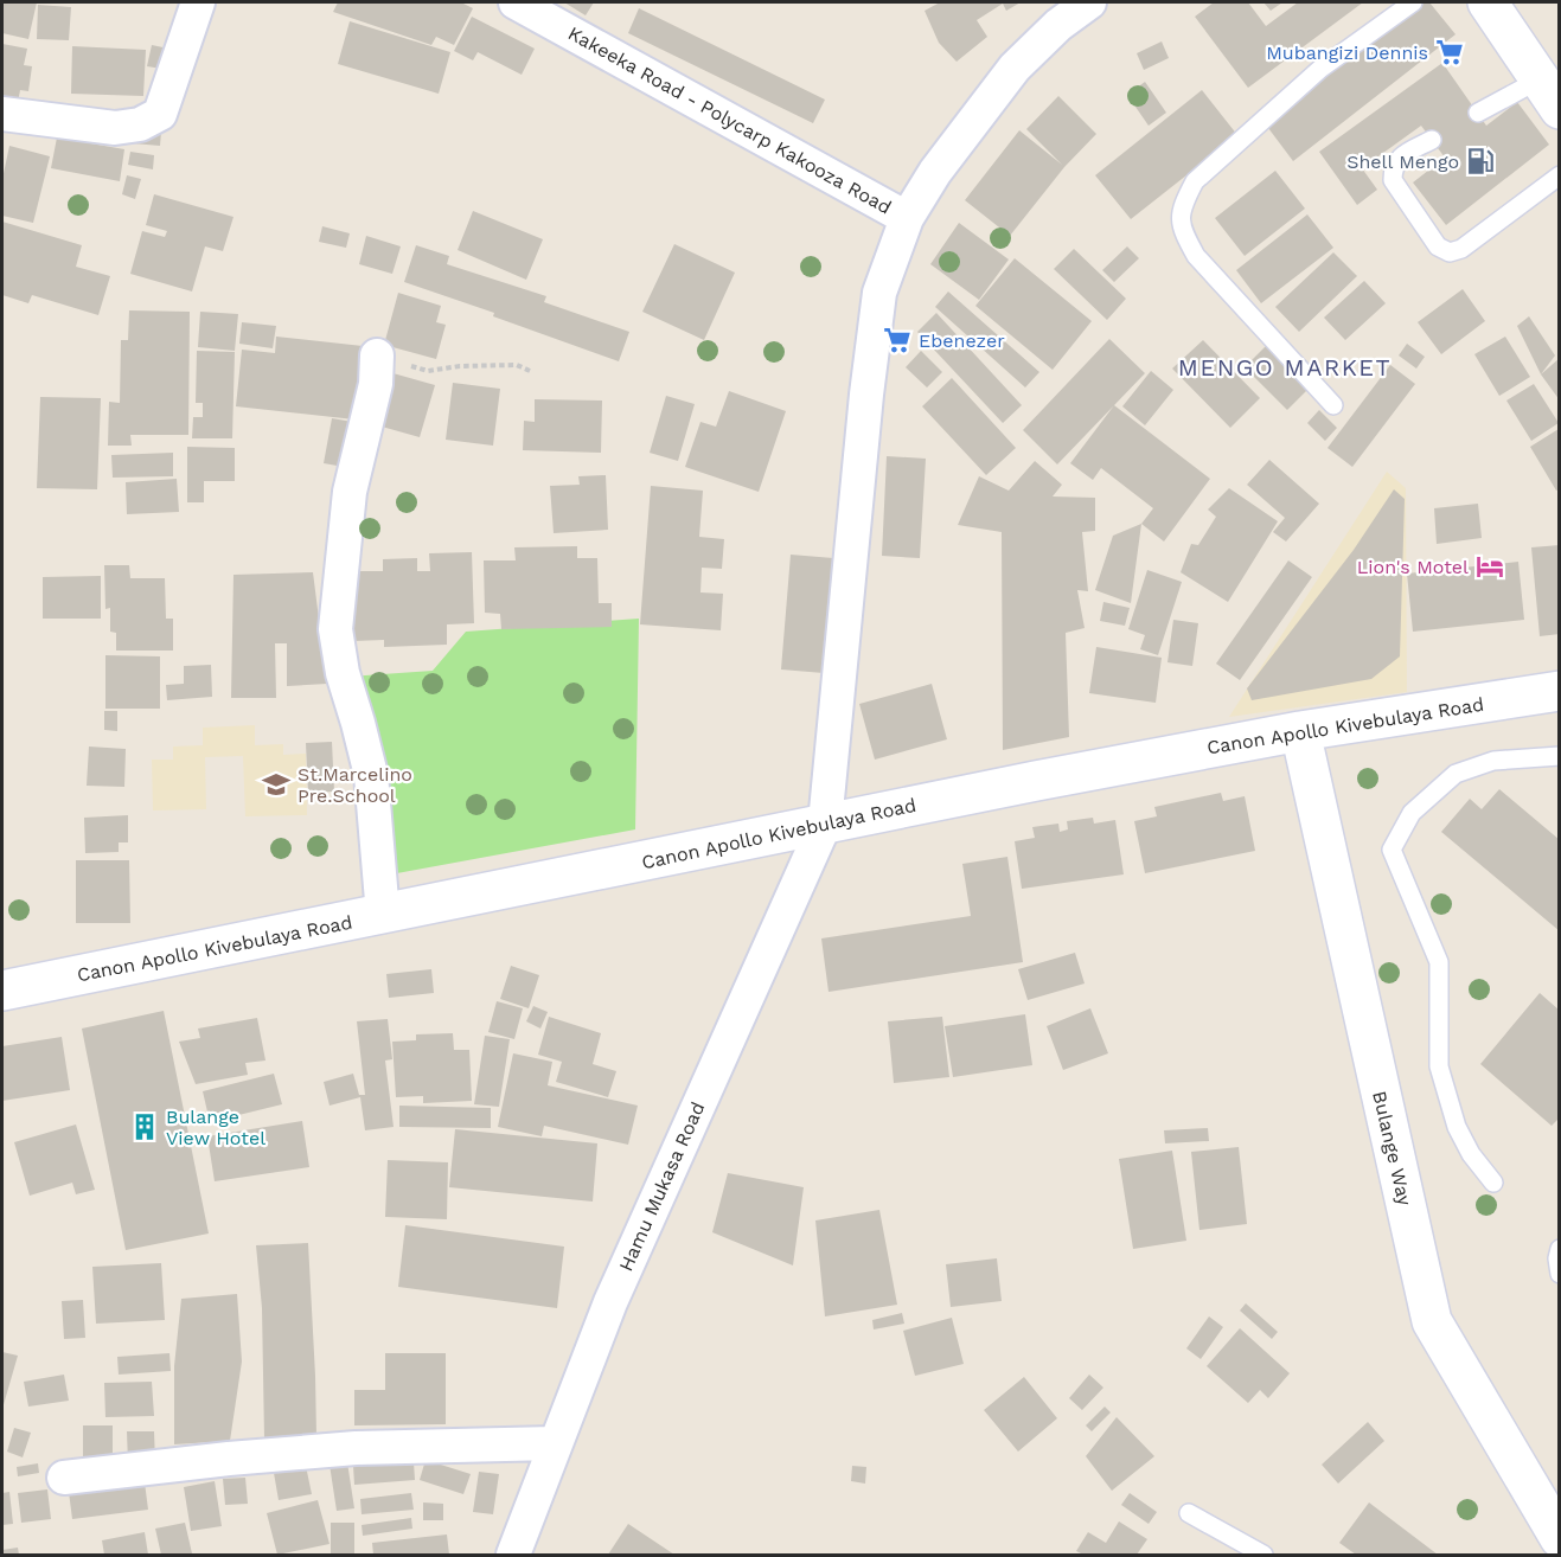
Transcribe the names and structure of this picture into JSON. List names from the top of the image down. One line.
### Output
{"streets":{"main road":["Canon Apollo Kivebulaya Road","Bulange Way"],"street":["Kakeeka Road - Polycarp Kakooza Road","Hamu Mukasa Road"]},"crossings":[["Kakeeka Road - Polycarp Kakooza Road","Hamu Mukasa Road"],["Canon Apollo Kivebulaya Road","Bulange Way"],["Canon Apollo Kivebulaya Road","Hamu Mukasa Road"]],"districts":["MENGO MARKET"],"places":{"supermarket":["Mubangizi Dennis","Ebenezer"],"fuel station":["Shell Mengo"],"hotel":["Lion's Motel"],"school or university":["St.Marcelino Pre.School"],"building":["Bulange View Hotel"]}}
